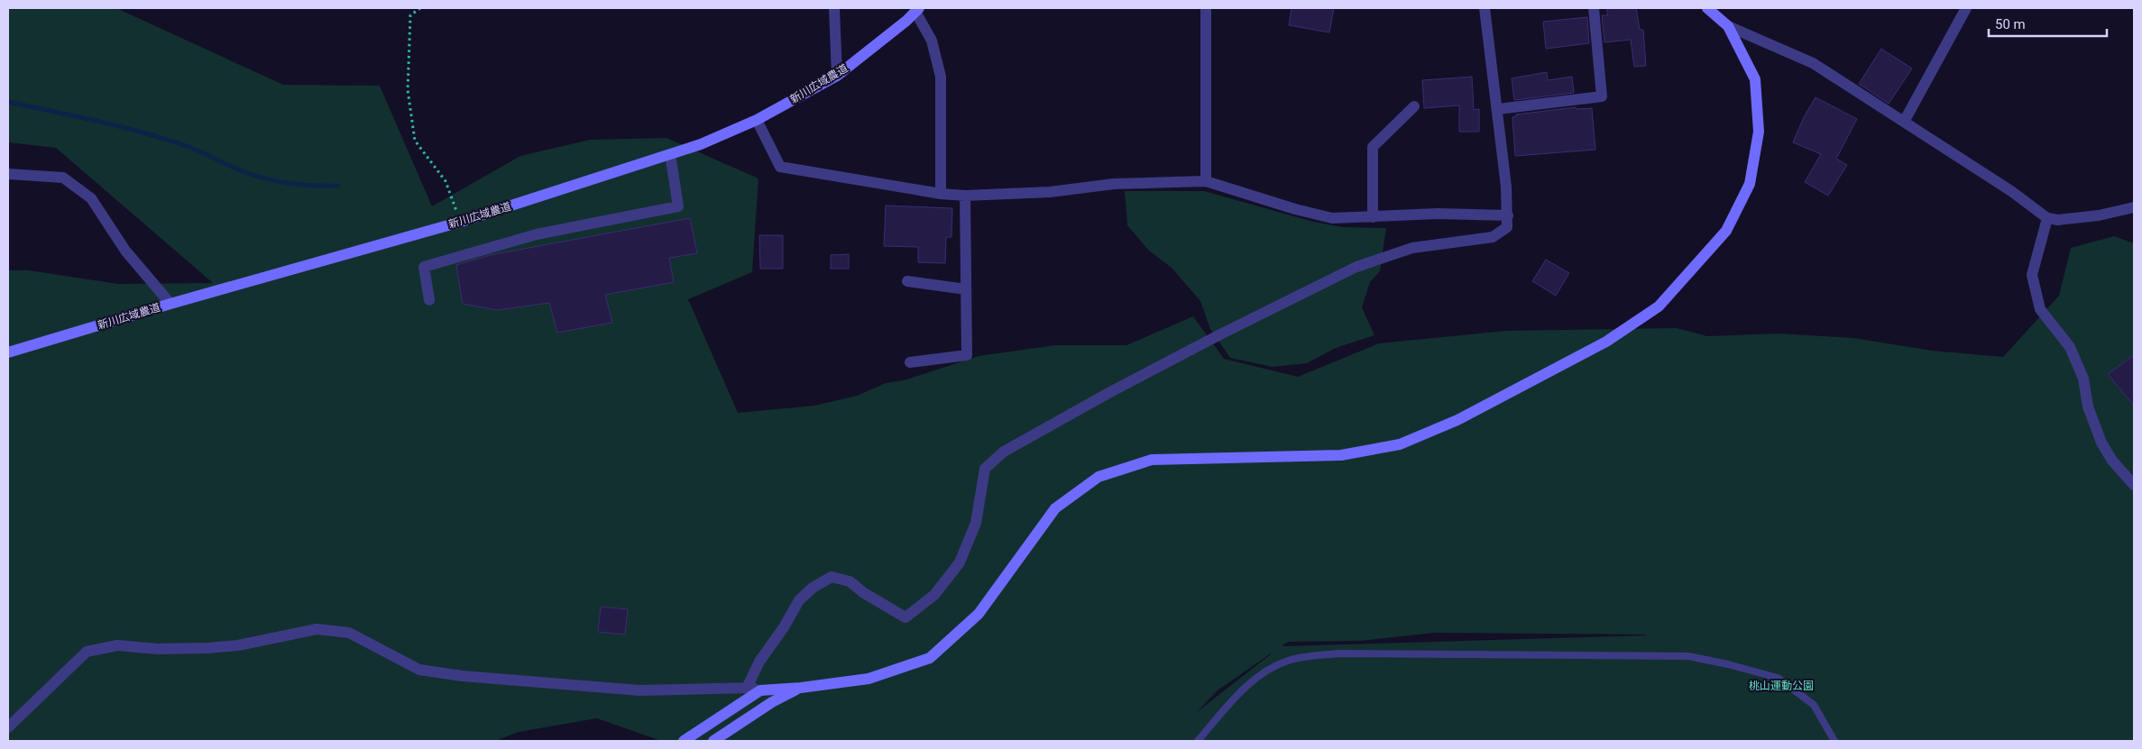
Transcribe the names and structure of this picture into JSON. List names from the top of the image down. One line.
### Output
{"streets":{"street":["新川広域農道"]},"parks":["桃山運動公園"],"scale_bar":"50 m"}
